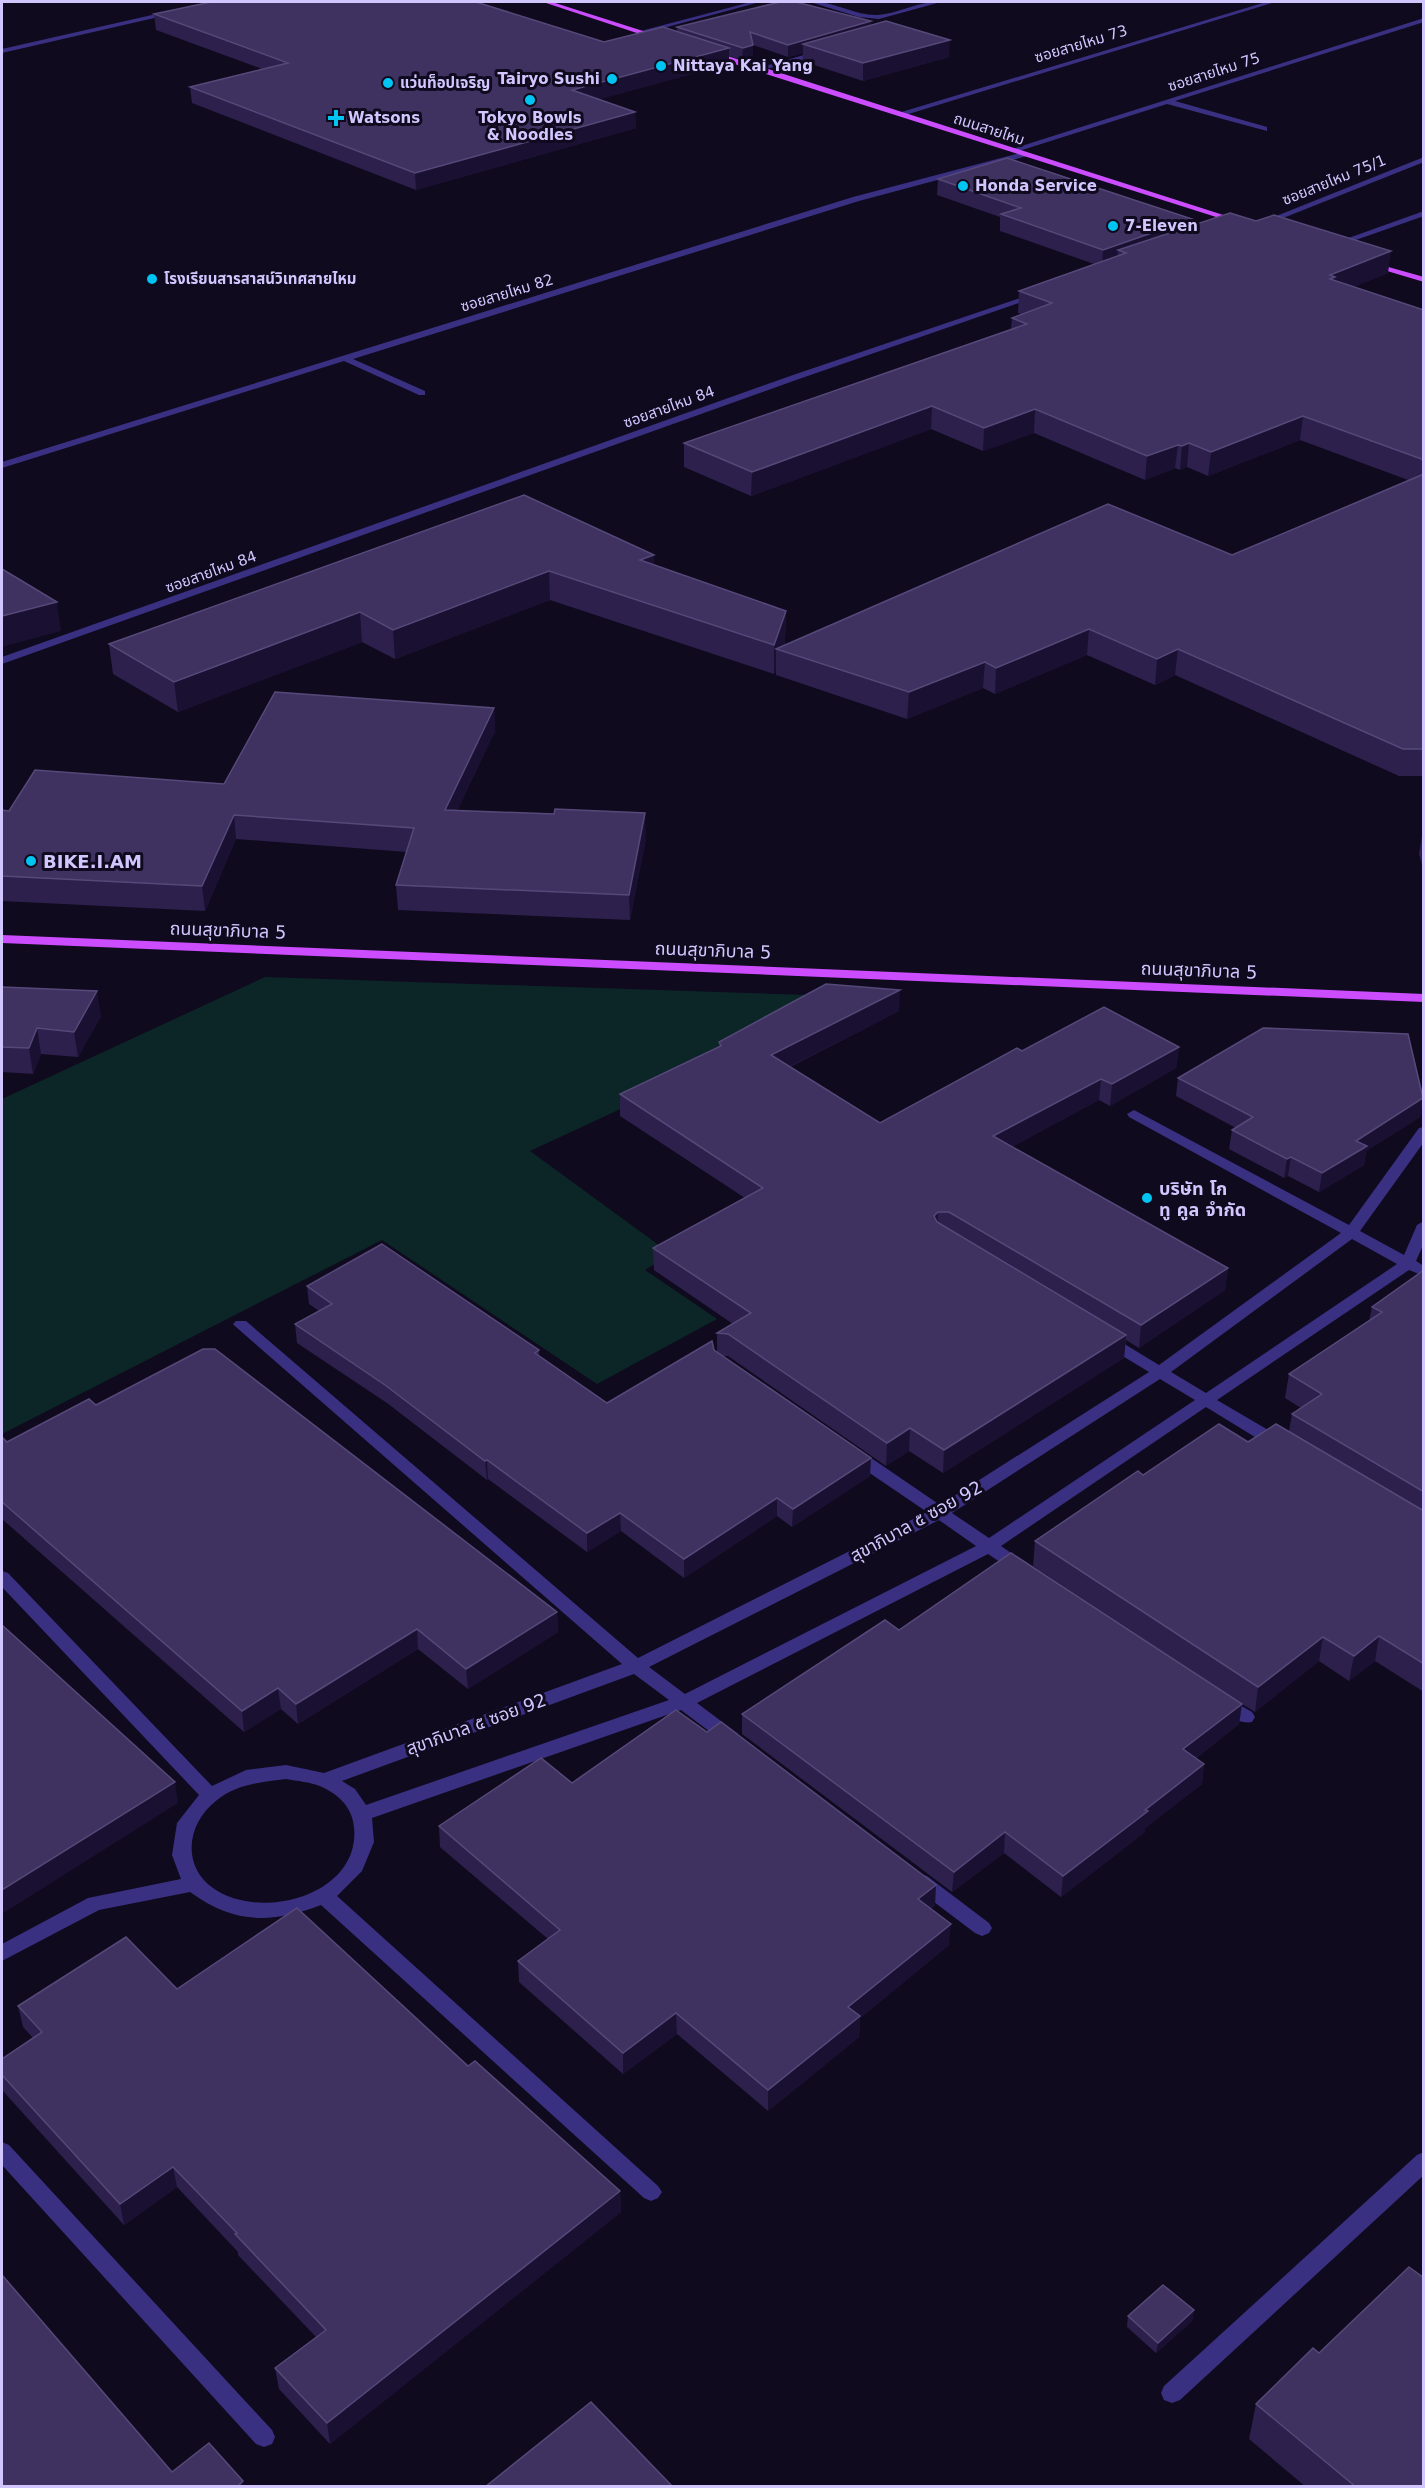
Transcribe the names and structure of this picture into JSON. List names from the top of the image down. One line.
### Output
{"streets":{"main road":["ถนนสายไหม","ถนนสุขาภิบาล 5"],"street":["ซอยสายไหม 73","ซอยสายไหม 75","ซอยสายไหม 75/1","ซอยสายไหม 82","ซอยสายไหม 84","สุขาภิบาล ๕ ซอย 92"]},"crossings":[["ซอยสายไหม 73","ถนนสายไหม"],["ซอยสายไหม 75","ถนนสายไหม"],["ถนนสายไหม","ซอยสายไหม 75/1"],["ถนนสายไหม","ซอยสายไหม 82"]],"places":{"other":["Nittaya Kai Yang","Tairyo Sushi","แว่นท็อปเจริญ","Tokyo Bowls & Noodles","Honda Service","7-Eleven","โรงเรียนสารสาสน์วิเทศสายไหม","BIKE.I.AM","บริษัท โก ทู คูล จำกัด"],"health":["Watsons"]}}
